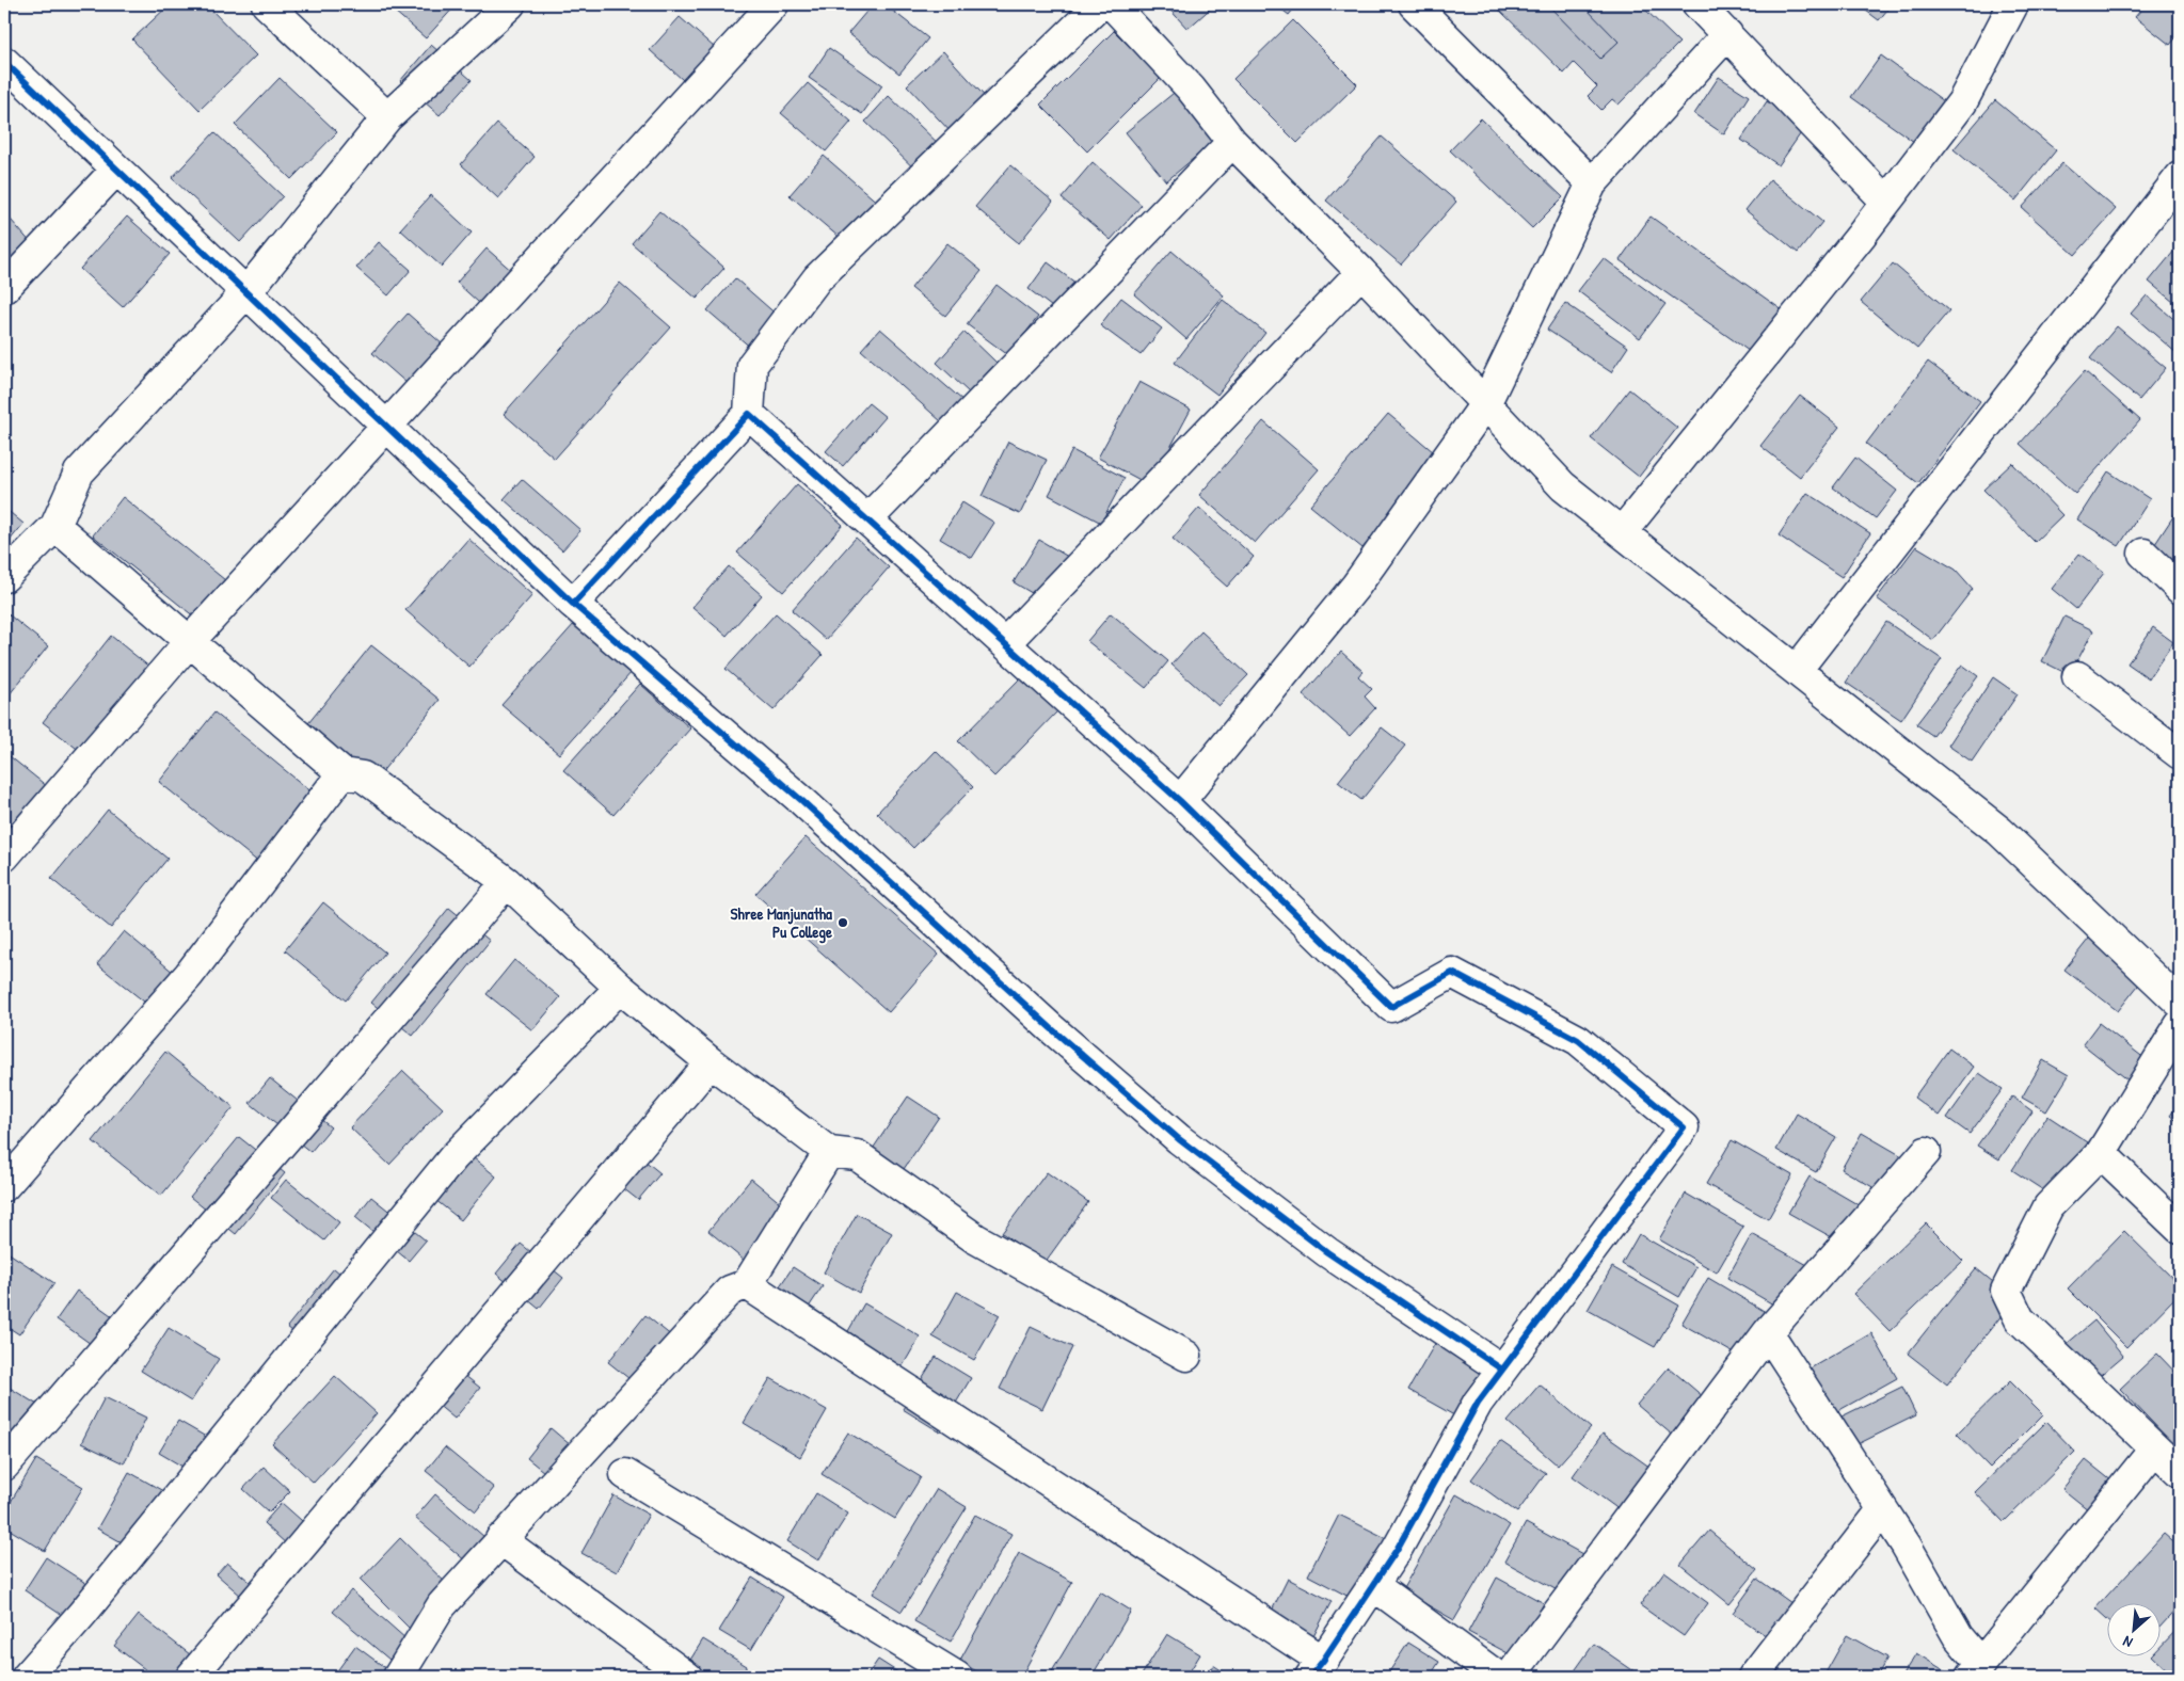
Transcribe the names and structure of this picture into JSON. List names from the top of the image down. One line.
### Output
{"places":["Shree Manjunatha Pu College"],"north":"bottom left"}
